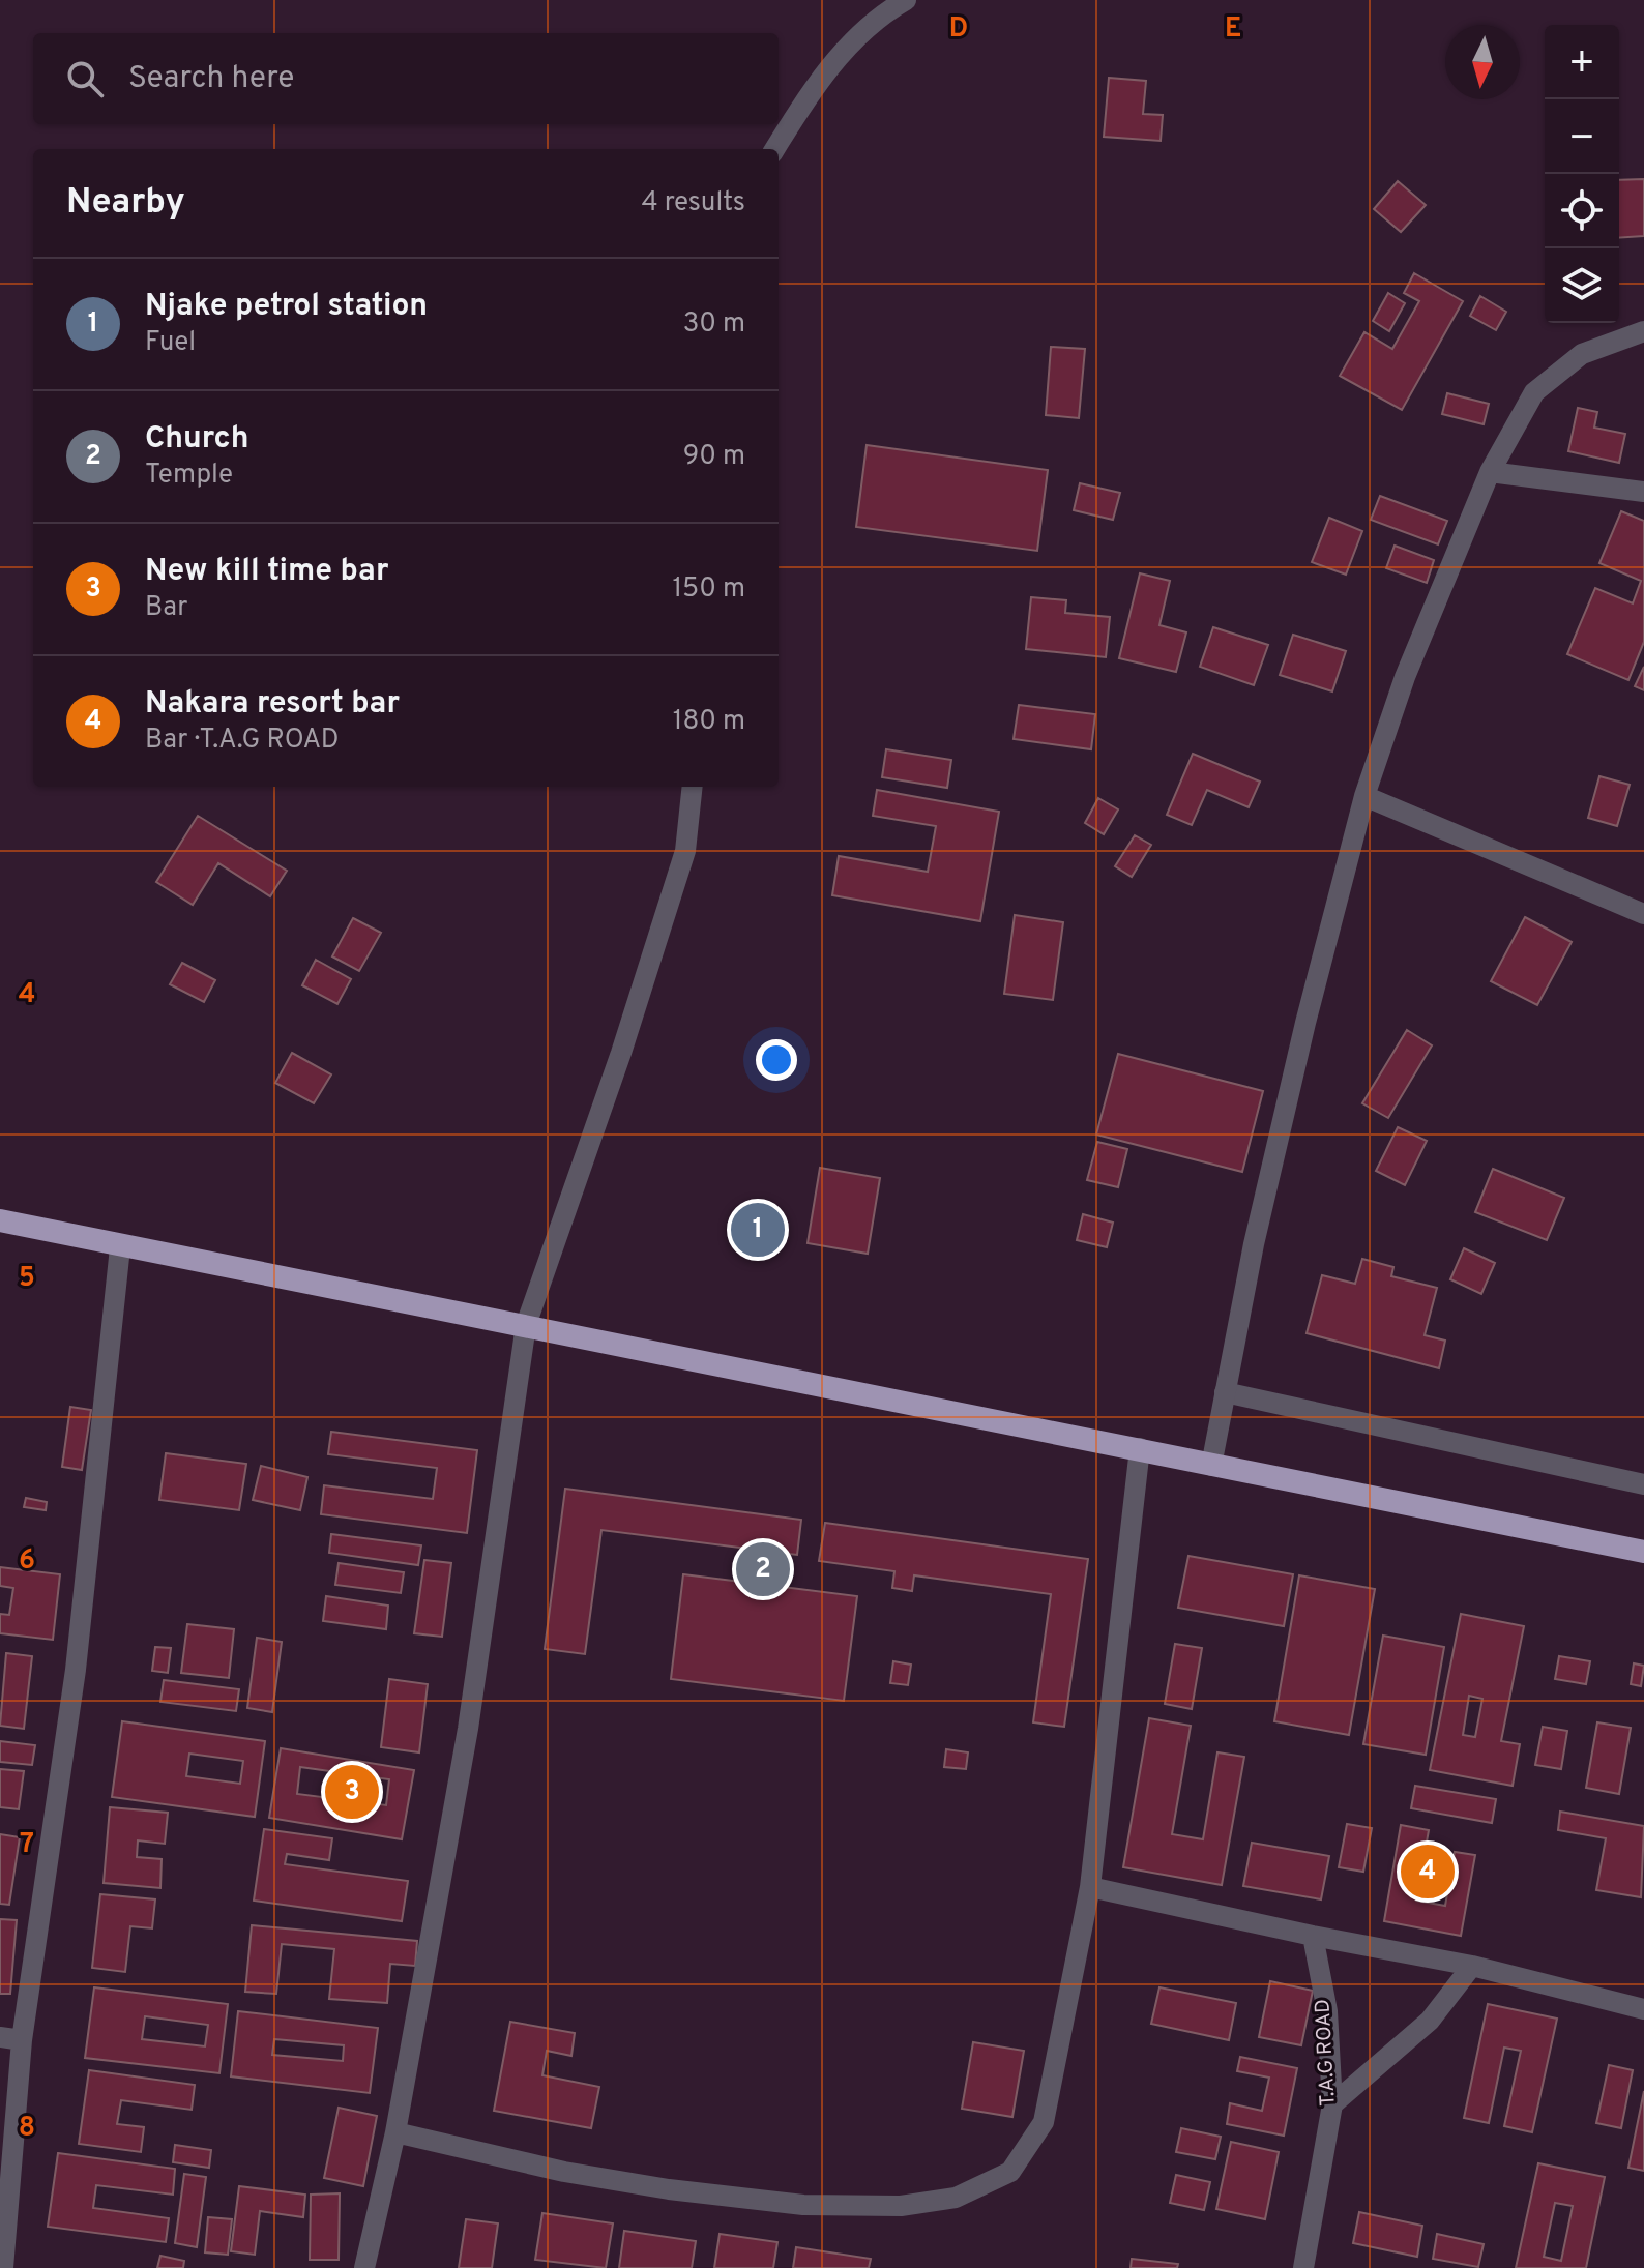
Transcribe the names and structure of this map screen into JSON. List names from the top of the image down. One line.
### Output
{"streets":{"street":["T.A.G ROAD"]},"north":"bottom","page":{"map_buttons":["+","−"],"search":"Search here","heading":["Nearby","4 results"],"list":[{"mark":"1","name":"Njake petrol station","note":"Fuel","value":"30 m"},{"mark":"2","name":"Church","note":"Temple","value":"90 m"},{"mark":"3","name":"New kill time bar","note":"Bar","value":"150 m"},{"mark":"4","name":"Nakara resort bar","note":"Bar · T.A.G ROAD","value":"180 m"}],"pins":["1","2","3","4"]},"grid":{"columns":["D","E"],"rows":["4","5","6","7","8"]}}
